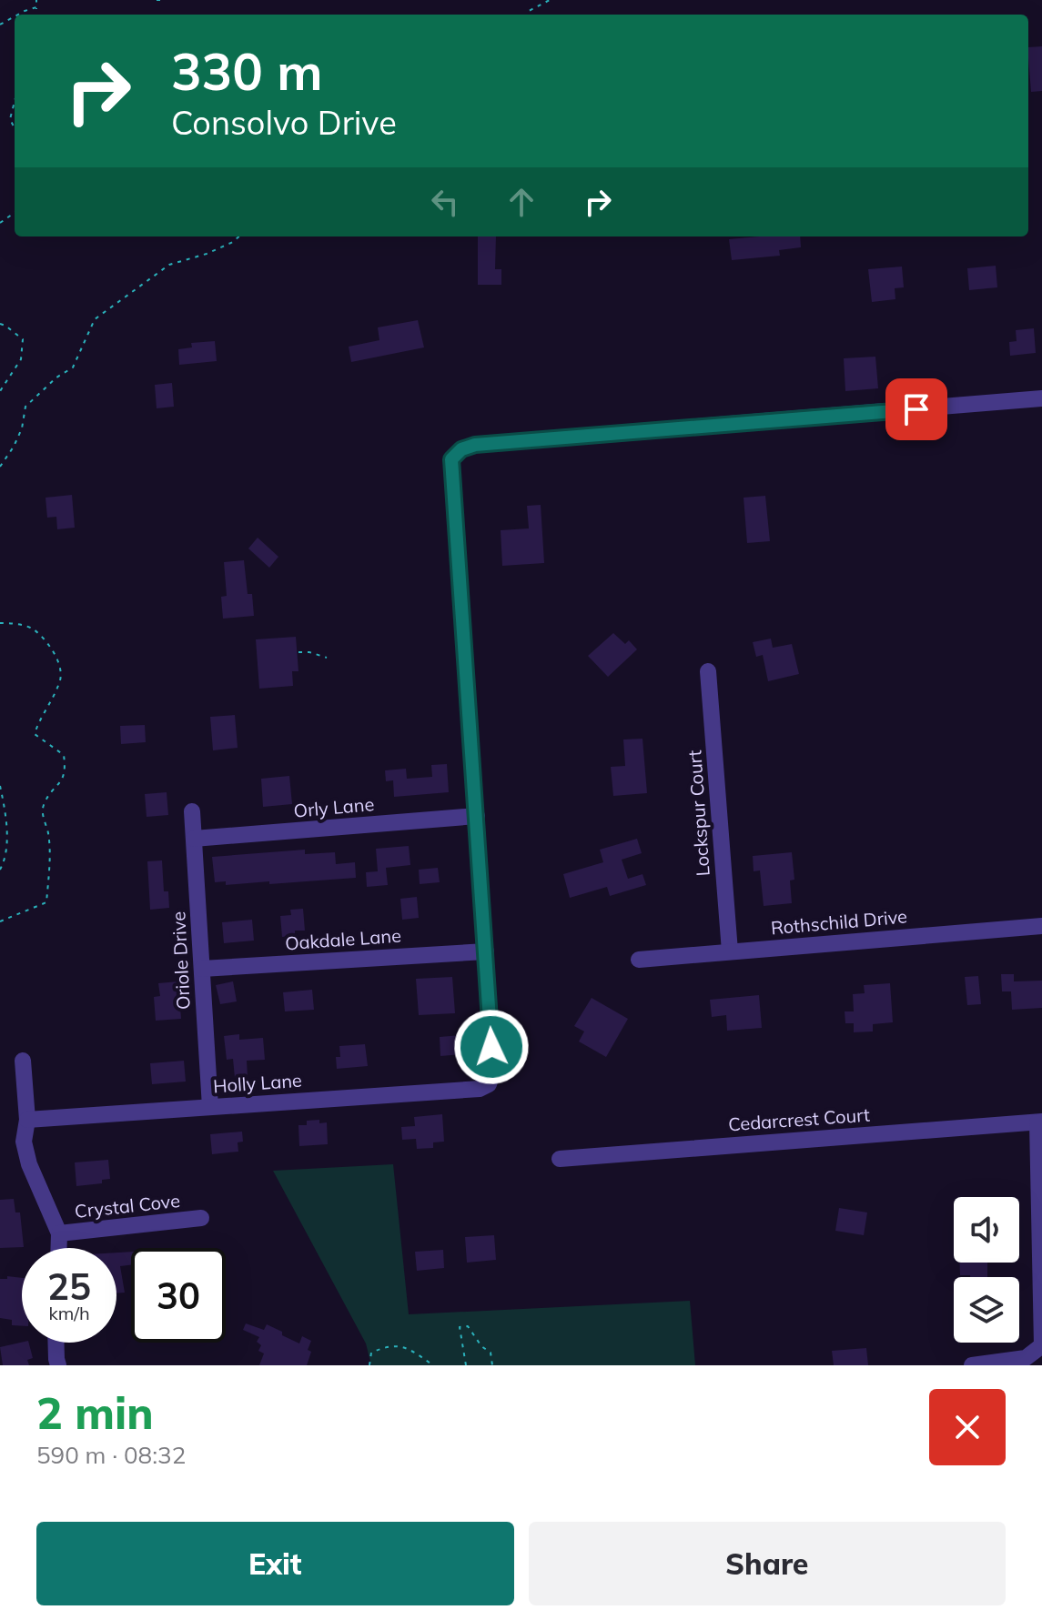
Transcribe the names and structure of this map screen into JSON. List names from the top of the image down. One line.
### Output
{"streets":{"street":["Orly Lane","Lockspur Court","Rothschild Drive","Oakdale Lane","Oriole Drive","Holly Lane","Cedarcrest Court","Crystal Cove"]},"crossings":[["Orly Lane","Oriole Drive"],["Lockspur Court","Rothschild Drive"],["Oakdale Lane","Oriole Drive"],["Oakdale Lane","Holly Lane"],["Oriole Drive","Holly Lane"]],"page":{"turn":["330 m","Consolvo Drive"],"speed":"25 km/h","limit":"30","heading":["2 min","590 m · 08:32"],"buttons":["Exit","Share"]}}
